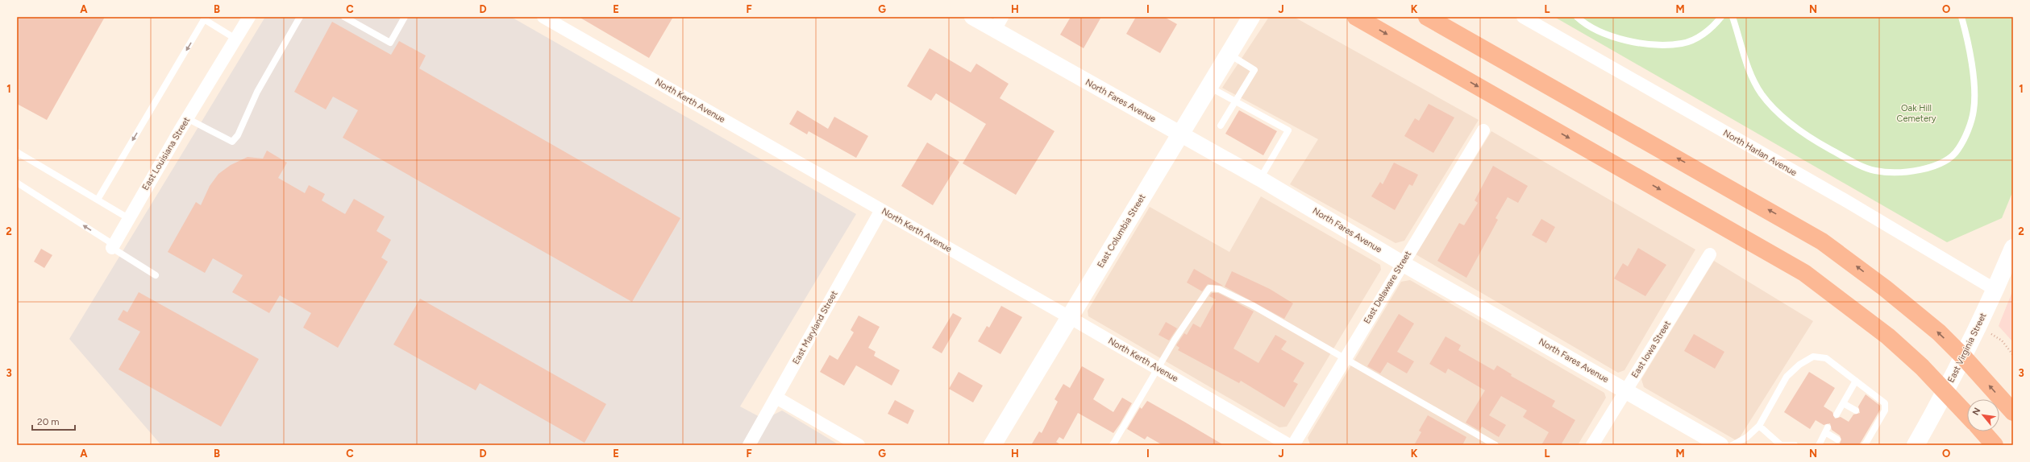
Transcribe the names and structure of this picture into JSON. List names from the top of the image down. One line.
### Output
{"streets":{"main road":["East Columbia Street","East Virginia Street"],"street":["North Kerth Avenue","North Fares Avenue","North Harlan Avenue","East Louisiana Street","East Delaware Street","East Maryland Street","East Iowa Street"]},"crossings":[["North Kerth Avenue","East Columbia Street"],["North Kerth Avenue","East Maryland Street"],["North Fares Avenue","East Columbia Street"],["North Fares Avenue","East Delaware Street"],["North Fares Avenue","East Iowa Street"],["North Harlan Avenue","East Virginia Street"]],"parks":["Oak Hill Cemetery"],"scale_bar":"20 m","north":"top left","grid":{"columns":["A","B","C","D","E","F","G","H","I","J","K","L","M","N","O"],"rows":["1","2","3"]}}
